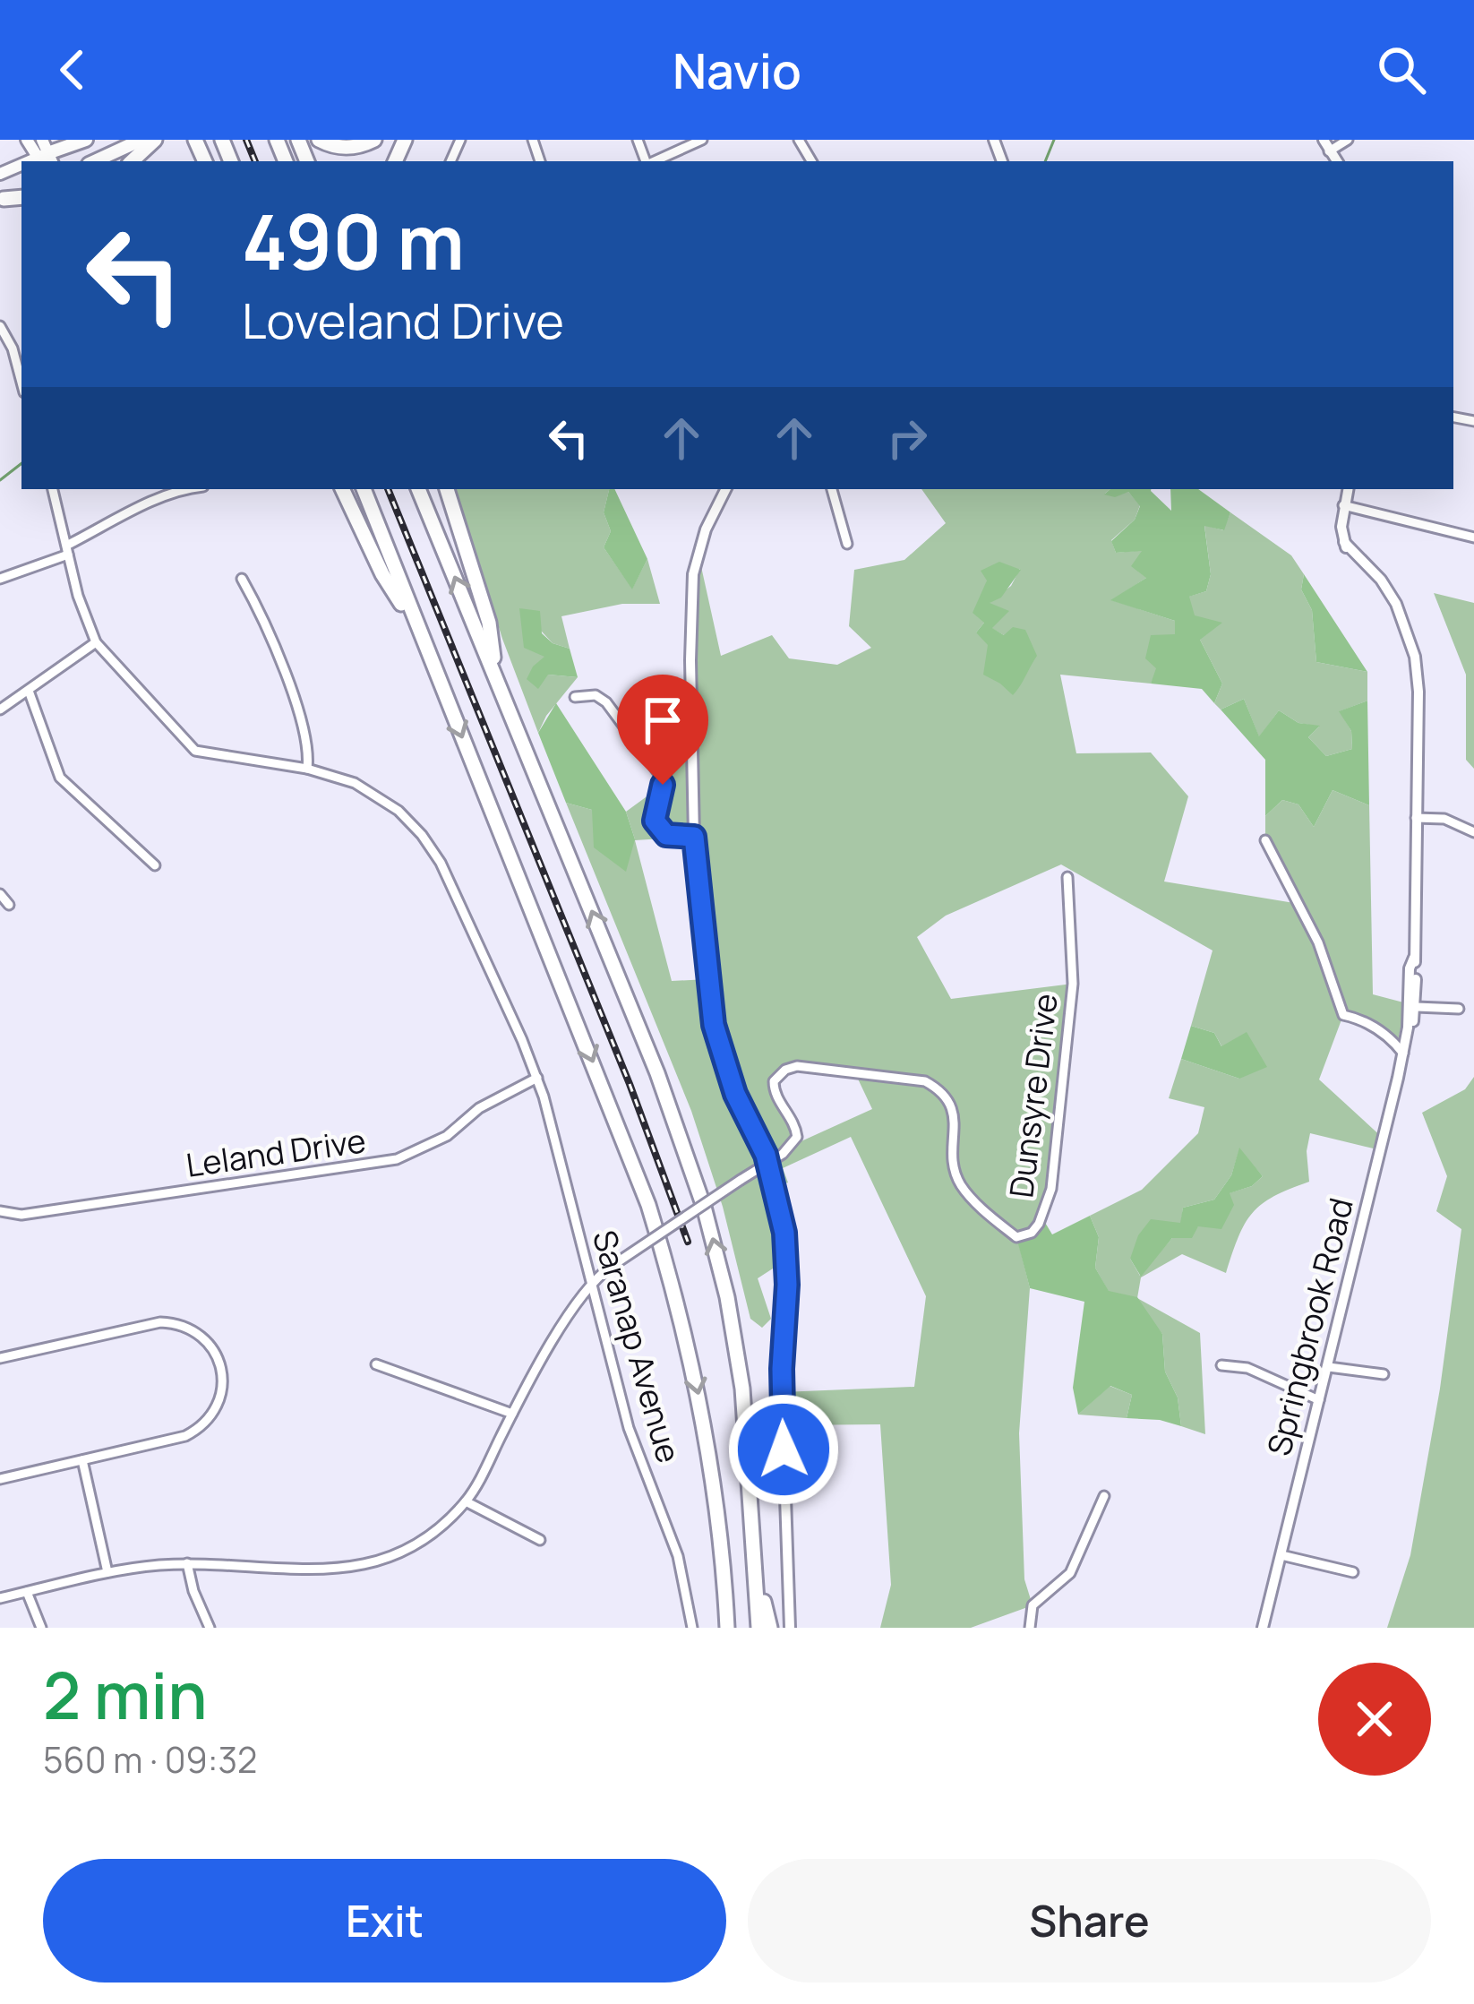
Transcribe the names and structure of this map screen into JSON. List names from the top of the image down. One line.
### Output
{"streets":{"street":["Dunsyre Drive","Leland Drive","Springbrook Road","Saranap Avenue"]},"crossings":[["Leland Drive","Saranap Avenue"]],"page":{"header":"Navio","turn":["490 m","Loveland Drive"],"heading":["2 min","560 m · 09:32"],"buttons":["Exit","Share"]}}
